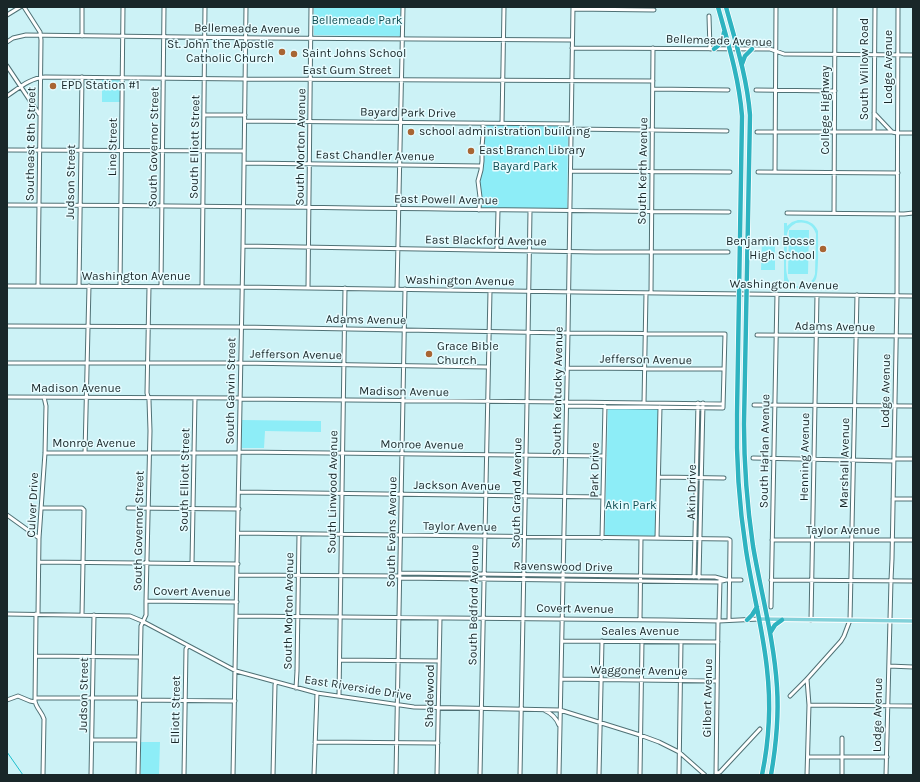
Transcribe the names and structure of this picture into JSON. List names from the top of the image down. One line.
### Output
{"streets":{"main road":["Covert Avenue"],"street":["Bellemeade Avenue","Lodge Avenue","South Willow Road","East Gum Street","College Highway","Bayard Park Drive","Southeast 8th Street","Line Street","South Governor Street","South Elliott Street","South Morton Avenue","East Chandler Avenue","South Kerth Avenue","Judson Street","East Powell Avenue","East Blackford Avenue","Washington Avenue","Adams Avenue","Jefferson Avenue","Madison Avenue","South Garvin Street","South Kentucky Avenue","Monroe Avenue","South Harlan Avenue","Henning Avenue","Marshall Avenue","Park Drive","Jackson Avenue","South Linwood Avenue","Akin Drive","South Grand Avenue","Culver Drive","Taylor Avenue","South Evans Avenue","Ravenswood Drive","South Bedford Avenue","Seales Avenue","Waggoner Avenue","East Riverside Drive","Shadewood","Gilbert Avenue","Elliott Street"]},"crossings":[["Bellemeade Avenue","Lodge Avenue"],["Bellemeade Avenue","South Willow Road"],["Bellemeade Avenue","College Highway"],["Bellemeade Avenue","Southeast 8th Street"],["Bellemeade Avenue","Line Street"],["Bellemeade Avenue","South Governor Street"],["Bellemeade Avenue","South Elliott Street"],["Bellemeade Avenue","South Morton Avenue"],["Bellemeade Avenue","South Kerth Avenue"],["Bellemeade Avenue","South Garvin Street"],["Bellemeade Avenue","South Kentucky Avenue"],["Lodge Avenue","Washington Avenue"],["Lodge Avenue","Adams Avenue"],["Lodge Avenue","Taylor Avenue"],["Lodge Avenue","Covert Avenue"],["East Gum Street","Southeast 8th Street"],["East Gum Street","Line Street"],["East Gum Street","South Governor Street"],["East Gum Street","South Elliott Street"],["East Gum Street","South Morton Avenue"],["East Gum Street","South Kerth Avenue"],["East Gum Street","Judson Street"],["East Gum Street","South Garvin Street"],["East Gum Street","South Kentucky Avenue"],["Bayard Park Drive","South Morton Avenue"],["Bayard Park Drive","South Garvin Street"],["Bayard Park Drive","South Kentucky Avenue"],["Southeast 8th Street","East Powell Avenue"],["Southeast 8th Street","Washington Avenue"],["Line Street","East Powell Avenue"],["Line Street","Washington Avenue"],["South Governor Street","East Powell Avenue"],["South Governor Street","Washington Avenue"],["South Governor Street","Adams Avenue"],["South Governor Street","Jefferson Avenue"],["South Governor Street","Madison Avenue"],["South Governor Street","Monroe Avenue"],["South Governor Street","Covert Avenue"],["South Governor Street","East Riverside Drive"],["South Elliott Street","East Powell Avenue"],["South Elliott Street","Washington Avenue"],["South Elliott Street","Madison Avenue"],["South Elliott Street","Monroe Avenue"],["South Morton Avenue","East Chandler Avenue"],["South Morton Avenue","East Powell Avenue"],["South Morton Avenue","East Blackford Avenue"],["South Morton Avenue","Washington Avenue"],["South Morton Avenue","Taylor Avenue"],["South Morton Avenue","Ravenswood Drive"],["South Morton Avenue","Covert Avenue"],["South Morton Avenue","East Riverside Drive"],["East Chandler Avenue","South Garvin Street"],["South Kerth Avenue","East Powell Avenue"],["South Kerth Avenue","East Blackford Avenue"],["South Kerth Avenue","Washington Avenue"],["Judson Street","East Powell Avenue"],["Judson Street","Washington Avenue"],["Judson Street","East Riverside Drive"],["East Powell Avenue","South Garvin Street"],["East Powell Avenue","South Kentucky Avenue"],["East Powell Avenue","South Grand Avenue"],["East Blackford Avenue","South Garvin Street"],["East Blackford Avenue","South Kentucky Avenue"],["East Blackford Avenue","South Grand Avenue"],["Washington Avenue","South Garvin Street"],["Washington Avenue","South Kentucky Avenue"],["Washington Avenue","South Harlan Avenue"],["Washington Avenue","Henning Avenue"],["Washington Avenue","Marshall Avenue"],["Washington Avenue","South Linwood Avenue"],["Washington Avenue","South Grand Avenue"],["Washington Avenue","South Evans Avenue"],["Washington Avenue","South Bedford Avenue"],["Adams Avenue","Jefferson Avenue"],["Adams Avenue","Madison Avenue"],["Adams Avenue","South Garvin Street"],["Adams Avenue","South Kentucky Avenue"],["Adams Avenue","South Harlan Avenue"],["Adams Avenue","Henning Avenue"],["Adams Avenue","Marshall Avenue"],["Adams Avenue","South Linwood Avenue"],["Adams Avenue","South Grand Avenue"],["Adams Avenue","South Evans Avenue"],["Adams Avenue","South Bedford Avenue"],["Jefferson Avenue","Madison Avenue"],["Jefferson Avenue","South Garvin Street"],["Jefferson Avenue","South Kentucky Avenue"],["Jefferson Avenue","South Linwood Avenue"],["Jefferson Avenue","South Evans Avenue"],["Jefferson Avenue","South Bedford Avenue"],["Madison Avenue","South Garvin Street"],["Madison Avenue","South Kentucky Avenue"],["Madison Avenue","Park Drive"],["Madison Avenue","South Linwood Avenue"],["Madison Avenue","Akin Drive"],["Madison Avenue","South Grand Avenue"],["Madison Avenue","Culver Drive"],["Madison Avenue","South Evans Avenue"],["Madison Avenue","South Bedford Avenue"],["South Garvin Street","Monroe Avenue"],["South Garvin Street","Jackson Avenue"],["South Garvin Street","Taylor Avenue"],["South Garvin Street","Ravenswood Drive"],["South Garvin Street","Covert Avenue"],["South Garvin Street","East Riverside Drive"],["South Kentucky Avenue","Monroe Avenue"],["South Kentucky Avenue","Jackson Avenue"],["South Kentucky Avenue","Taylor Avenue"],["South Kentucky Avenue","Ravenswood Drive"],["South Kentucky Avenue","Covert Avenue"],["South Kentucky Avenue","Seales Avenue"],["South Kentucky Avenue","Waggoner Avenue"],["South Kentucky Avenue","East Riverside Drive"],["Monroe Avenue","Park Drive"],["Monroe Avenue","South Linwood Avenue"],["Monroe Avenue","South Grand Avenue"],["Monroe Avenue","Culver Drive"],["Monroe Avenue","South Evans Avenue"],["Monroe Avenue","South Bedford Avenue"],["South Harlan Avenue","Taylor Avenue"],["Henning Avenue","Taylor Avenue"],["Henning Avenue","Covert Avenue"],["Marshall Avenue","Taylor Avenue"],["Marshall Avenue","Covert Avenue"],["Park Drive","Jackson Avenue"],["Park Drive","Taylor Avenue"],["Jackson Avenue","South Linwood Avenue"],["Jackson Avenue","South Grand Avenue"],["Jackson Avenue","South Evans Avenue"],["Jackson Avenue","South Bedford Avenue"],["South Linwood Avenue","Taylor Avenue"],["South Linwood Avenue","Ravenswood Drive"],["South Linwood Avenue","Covert Avenue"],["South Linwood Avenue","East Riverside Drive"],["Akin Drive","Taylor Avenue"],["Akin Drive","Ravenswood Drive"],["South Grand Avenue","Taylor Avenue"],["South Grand Avenue","Ravenswood Drive"],["South Grand Avenue","Covert Avenue"],["South Grand Avenue","East Riverside Drive"],["Culver Drive","East Riverside Drive"],["Taylor Avenue","South Evans Avenue"],["Taylor Avenue","Ravenswood Drive"],["Taylor Avenue","South Bedford Avenue"],["South Evans Avenue","Ravenswood Drive"],["South Evans Avenue","Covert Avenue"],["South Evans Avenue","East Riverside Drive"],["Ravenswood Drive","South Bedford Avenue"],["Ravenswood Drive","Gilbert Avenue"],["Covert Avenue","South Bedford Avenue"],["Covert Avenue","Shadewood"],["Covert Avenue","Gilbert Avenue"],["South Bedford Avenue","East Riverside Drive"],["Seales Avenue","Gilbert Avenue"],["Waggoner Avenue","Gilbert Avenue"],["East Riverside Drive","Shadewood"],["East Riverside Drive","Elliott Street"]],"parks":["Bellemeade Park","Bayard Park","Akin Park"],"places":["St. John the Apostle Catholic Church","Saint Johns School","EPD Station #1","school administration building","East Branch Library","Benjamin Bosse High School","Grace Bible Church"]}
